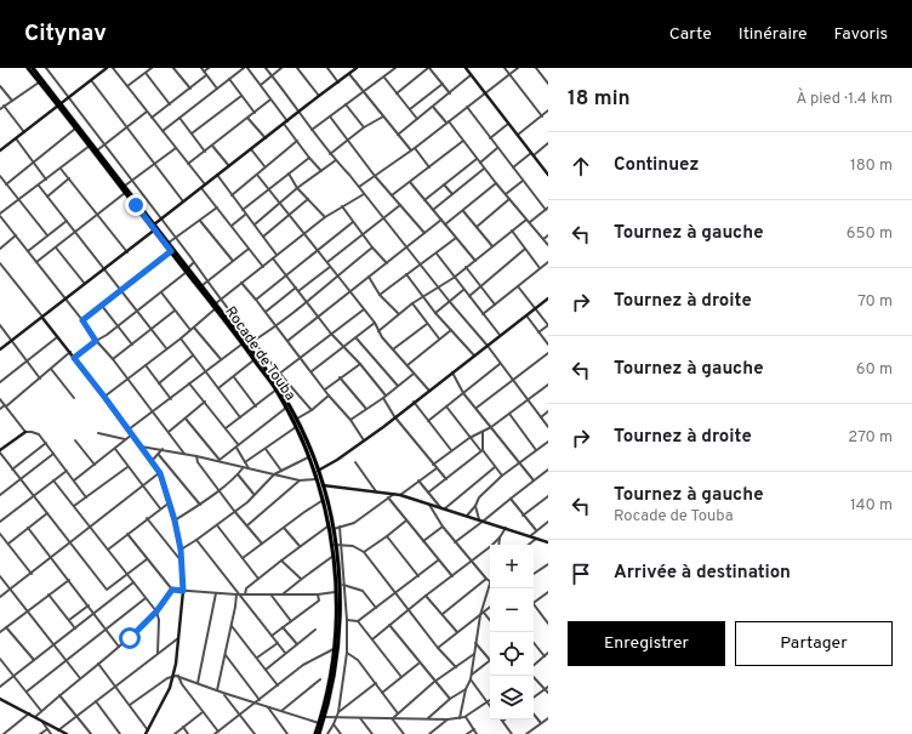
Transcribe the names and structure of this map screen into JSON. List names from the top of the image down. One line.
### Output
{"streets":{"main road":["Rocade de Touba"]},"page":{"header":"Citynav","nav":["Carte","Itinéraire","Favoris"],"heading":["18 min","À pied · 1.4 km"],"list":[["Continuez","180 m"],["Tournez à gauche","650 m"],["Tournez à droite","70 m"],["Tournez à gauche","60 m"],["Tournez à droite","270 m"],["Tournez à gauche","Rocade de Touba","140 m"],"Arrivée à destination"],"map_buttons":["+","−"],"buttons":["Enregistrer","Partager"]}}
